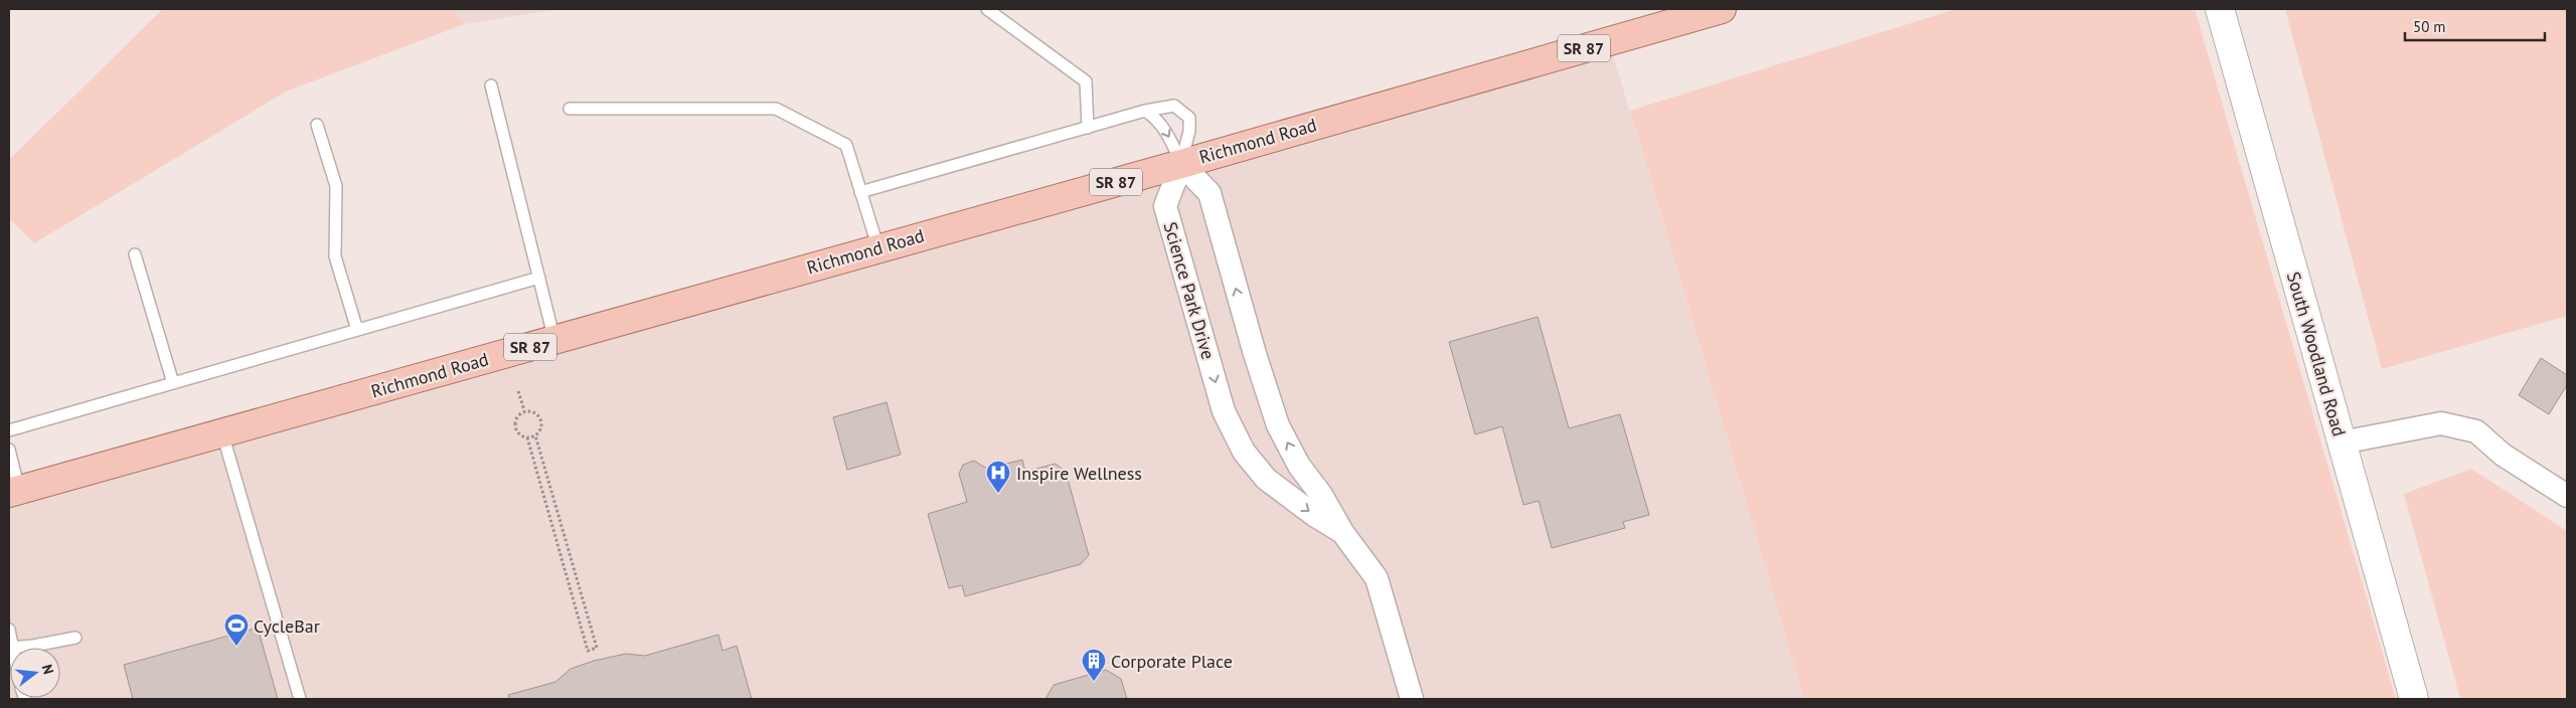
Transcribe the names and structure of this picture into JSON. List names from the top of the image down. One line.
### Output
{"streets":{"main road":["SR 87","Richmond Road"],"street":["Science Park Drive","South Woodland Road"]},"crossings":[["Richmond Road","Science Park Drive"]],"places":{"hospital":["Inspire Wellness"],"sports":["CycleBar"],"building":["Corporate Place"]},"scale_bar":"50 m","north":"right"}
